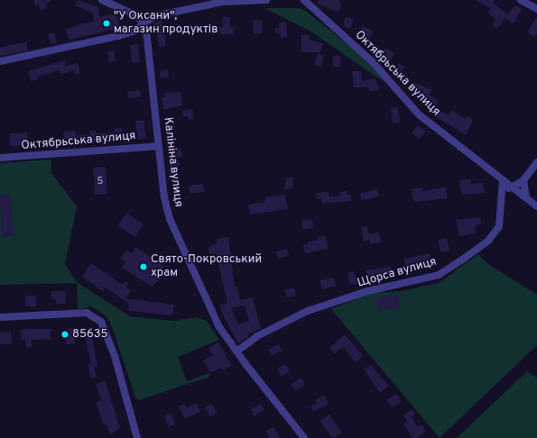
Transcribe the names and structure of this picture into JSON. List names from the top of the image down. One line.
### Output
{"streets":{"street":["Октябрьська вулиця","Калініна вулиця","Щорса вулиця"]},"crossings":[["Октябрьська вулиця","Калініна вулиця"],["Октябрьська вулиця","Щорса вулиця"],["Калініна вулиця","Щорса вулиця"]],"places":["\"У Оксани\", магазин продуктів","Свято-Покровський храм","85635"],"house_numbers":["5"]}
